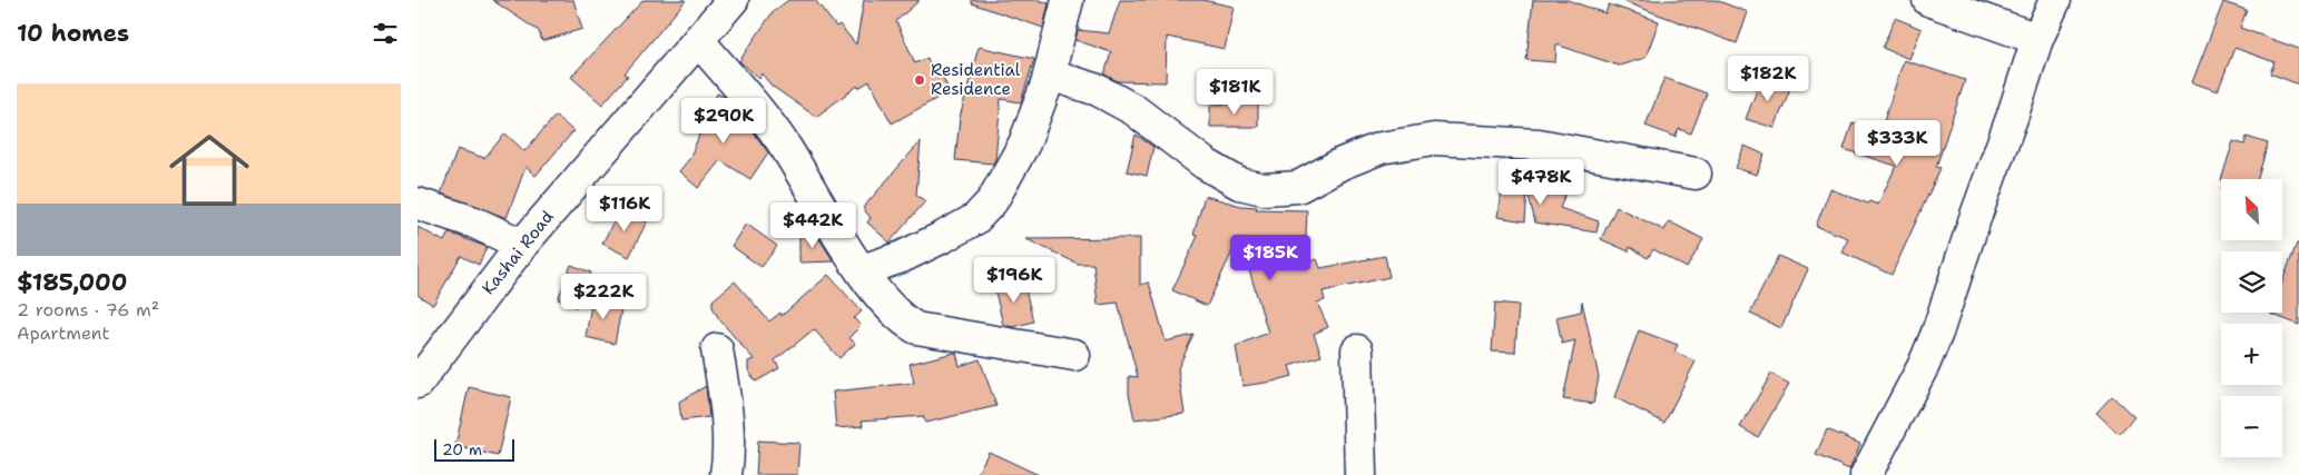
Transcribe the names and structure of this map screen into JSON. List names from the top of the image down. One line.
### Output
{"streets":{"street":["Kashai Road"]},"places":["Residential Residence"],"scale_bar":"20 m","north":"top left","page":{"heading":"10 homes","price":["$182K","$181K","$290K","$333K","$478K","$116K","$442K","$185K","$196K","$222K"],"list":[{"name":"$185,000","note":"2 rooms · 76 m² · Apartment"}],"map_buttons":["+","−"],"scale":"20 m"}}
